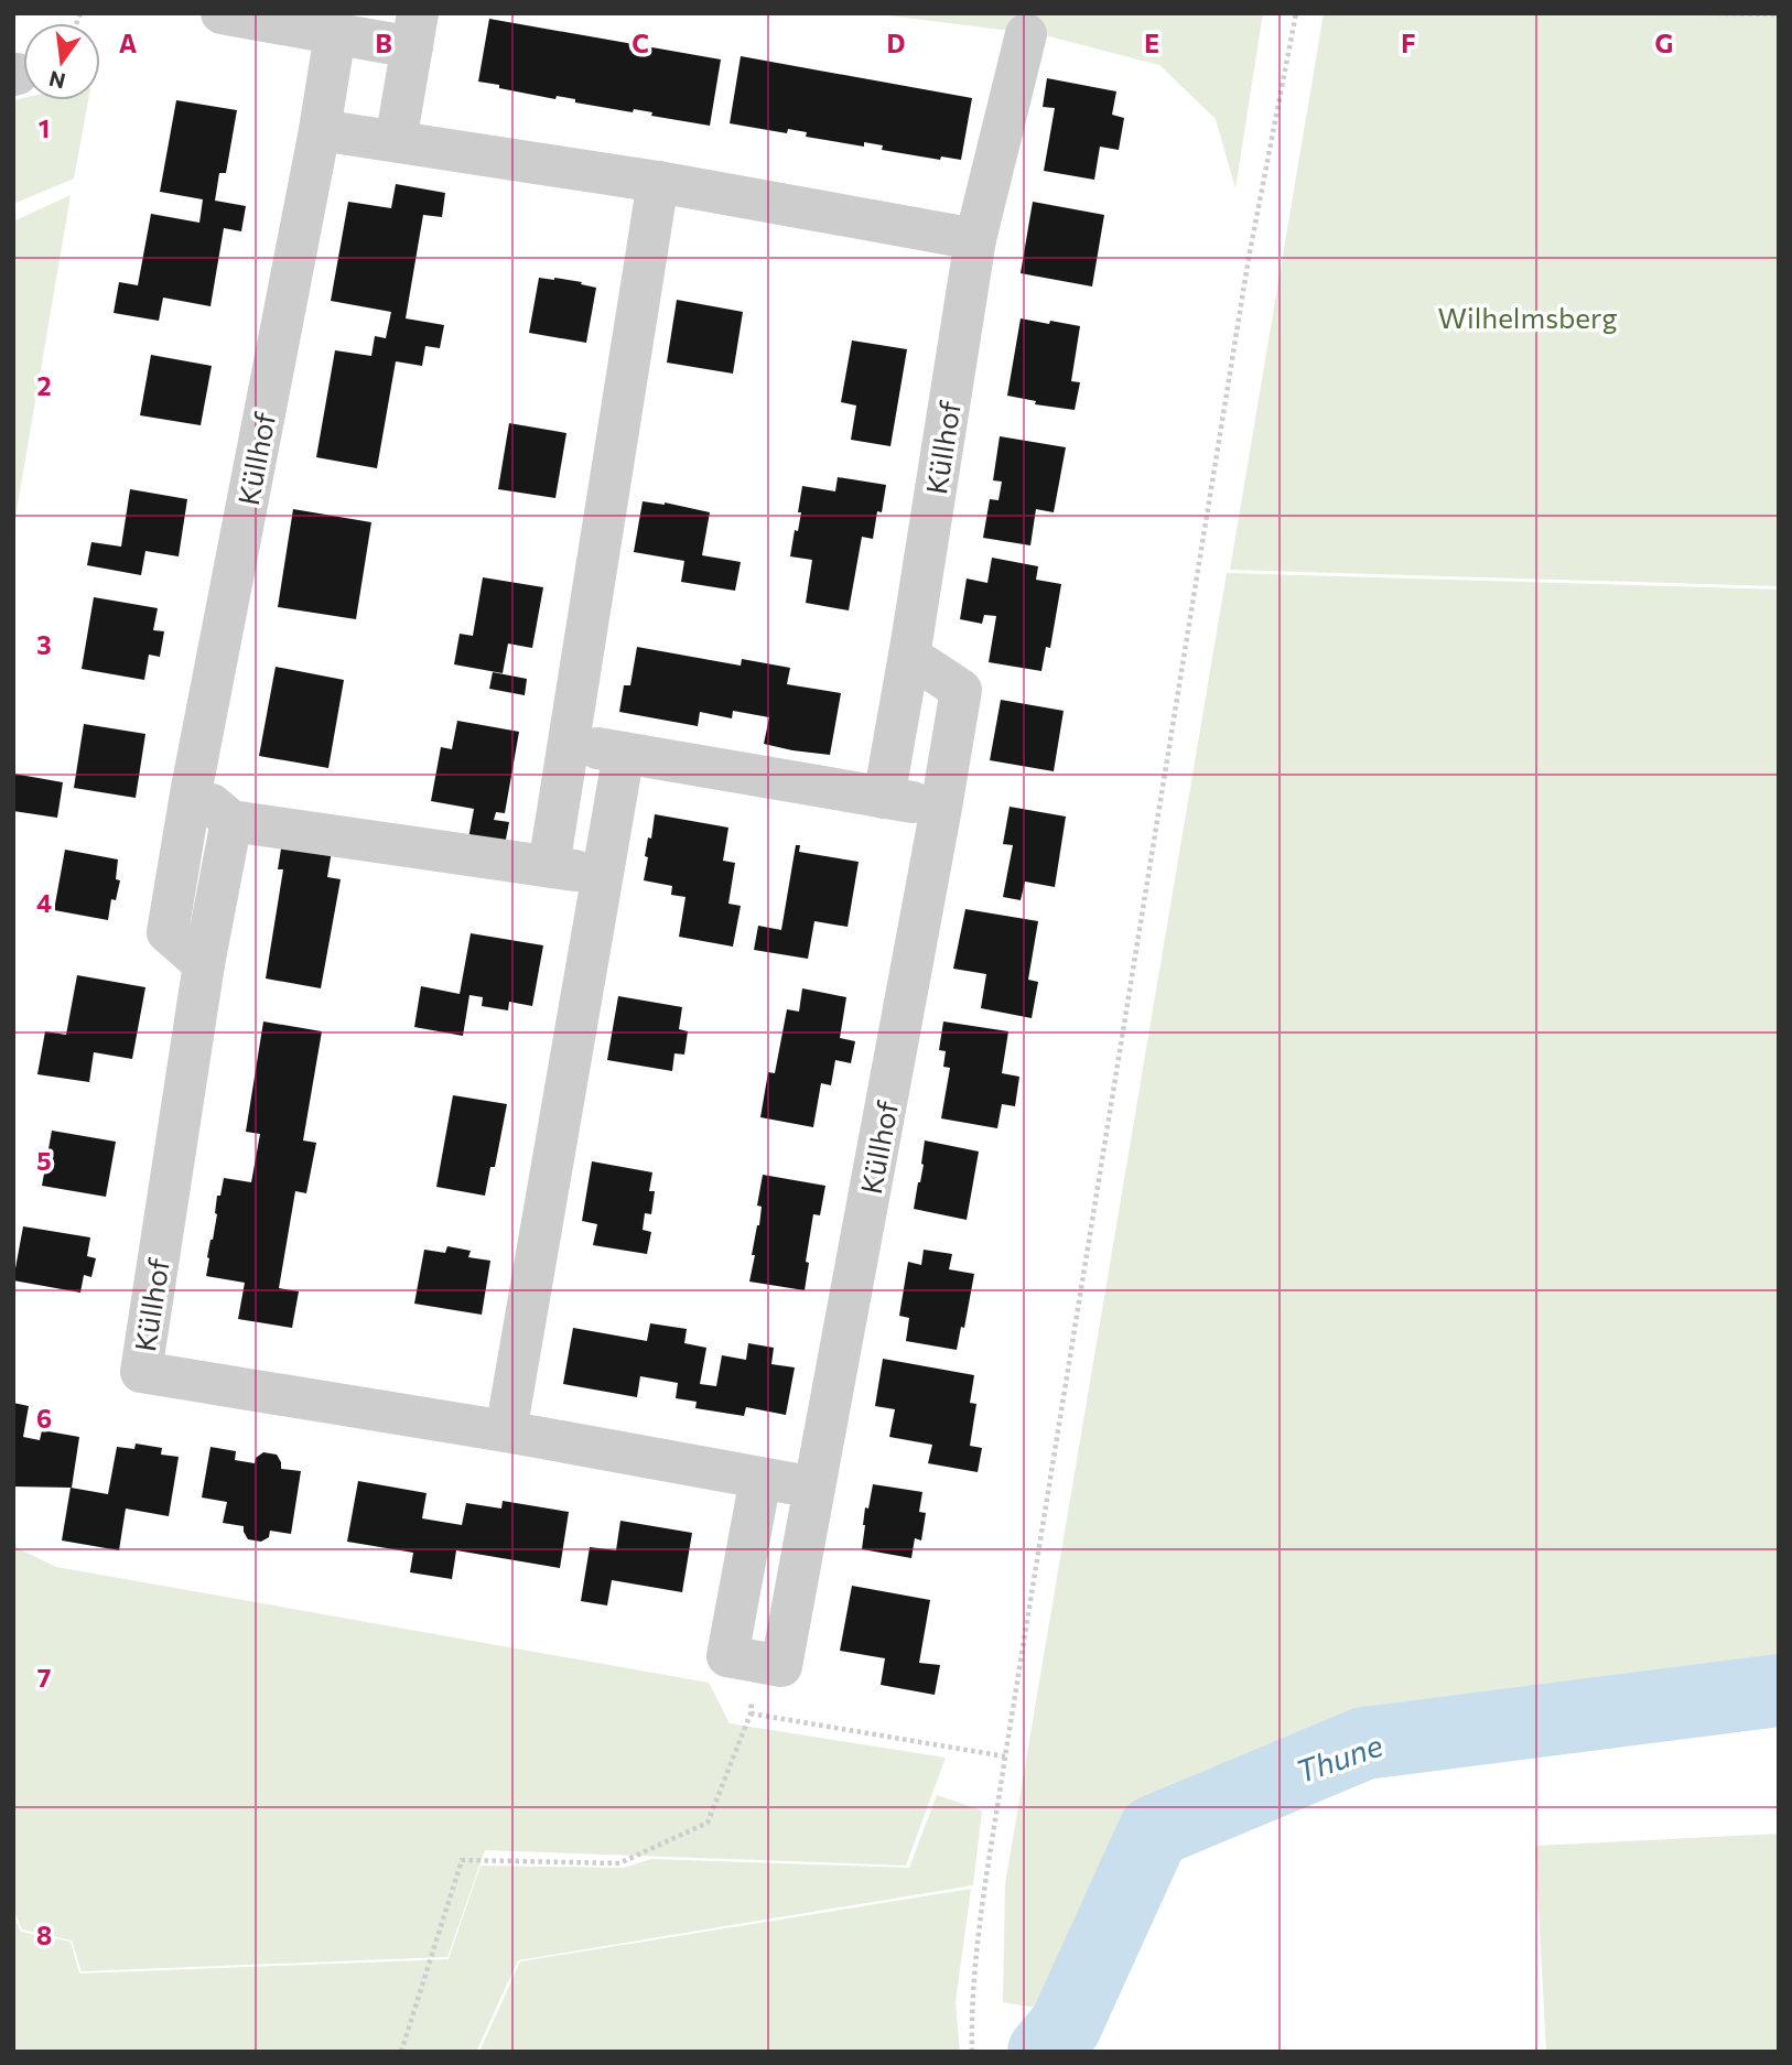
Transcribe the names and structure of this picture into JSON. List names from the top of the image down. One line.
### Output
{"streets":{"street":["Küllhof"]},"water":["Thune"],"parks":["Wilhelmsberg"],"north":"bottom","grid":{"columns":["A","B","C","D","E","F","G"],"rows":["1","2","3","4","5","6","7","8"]}}
